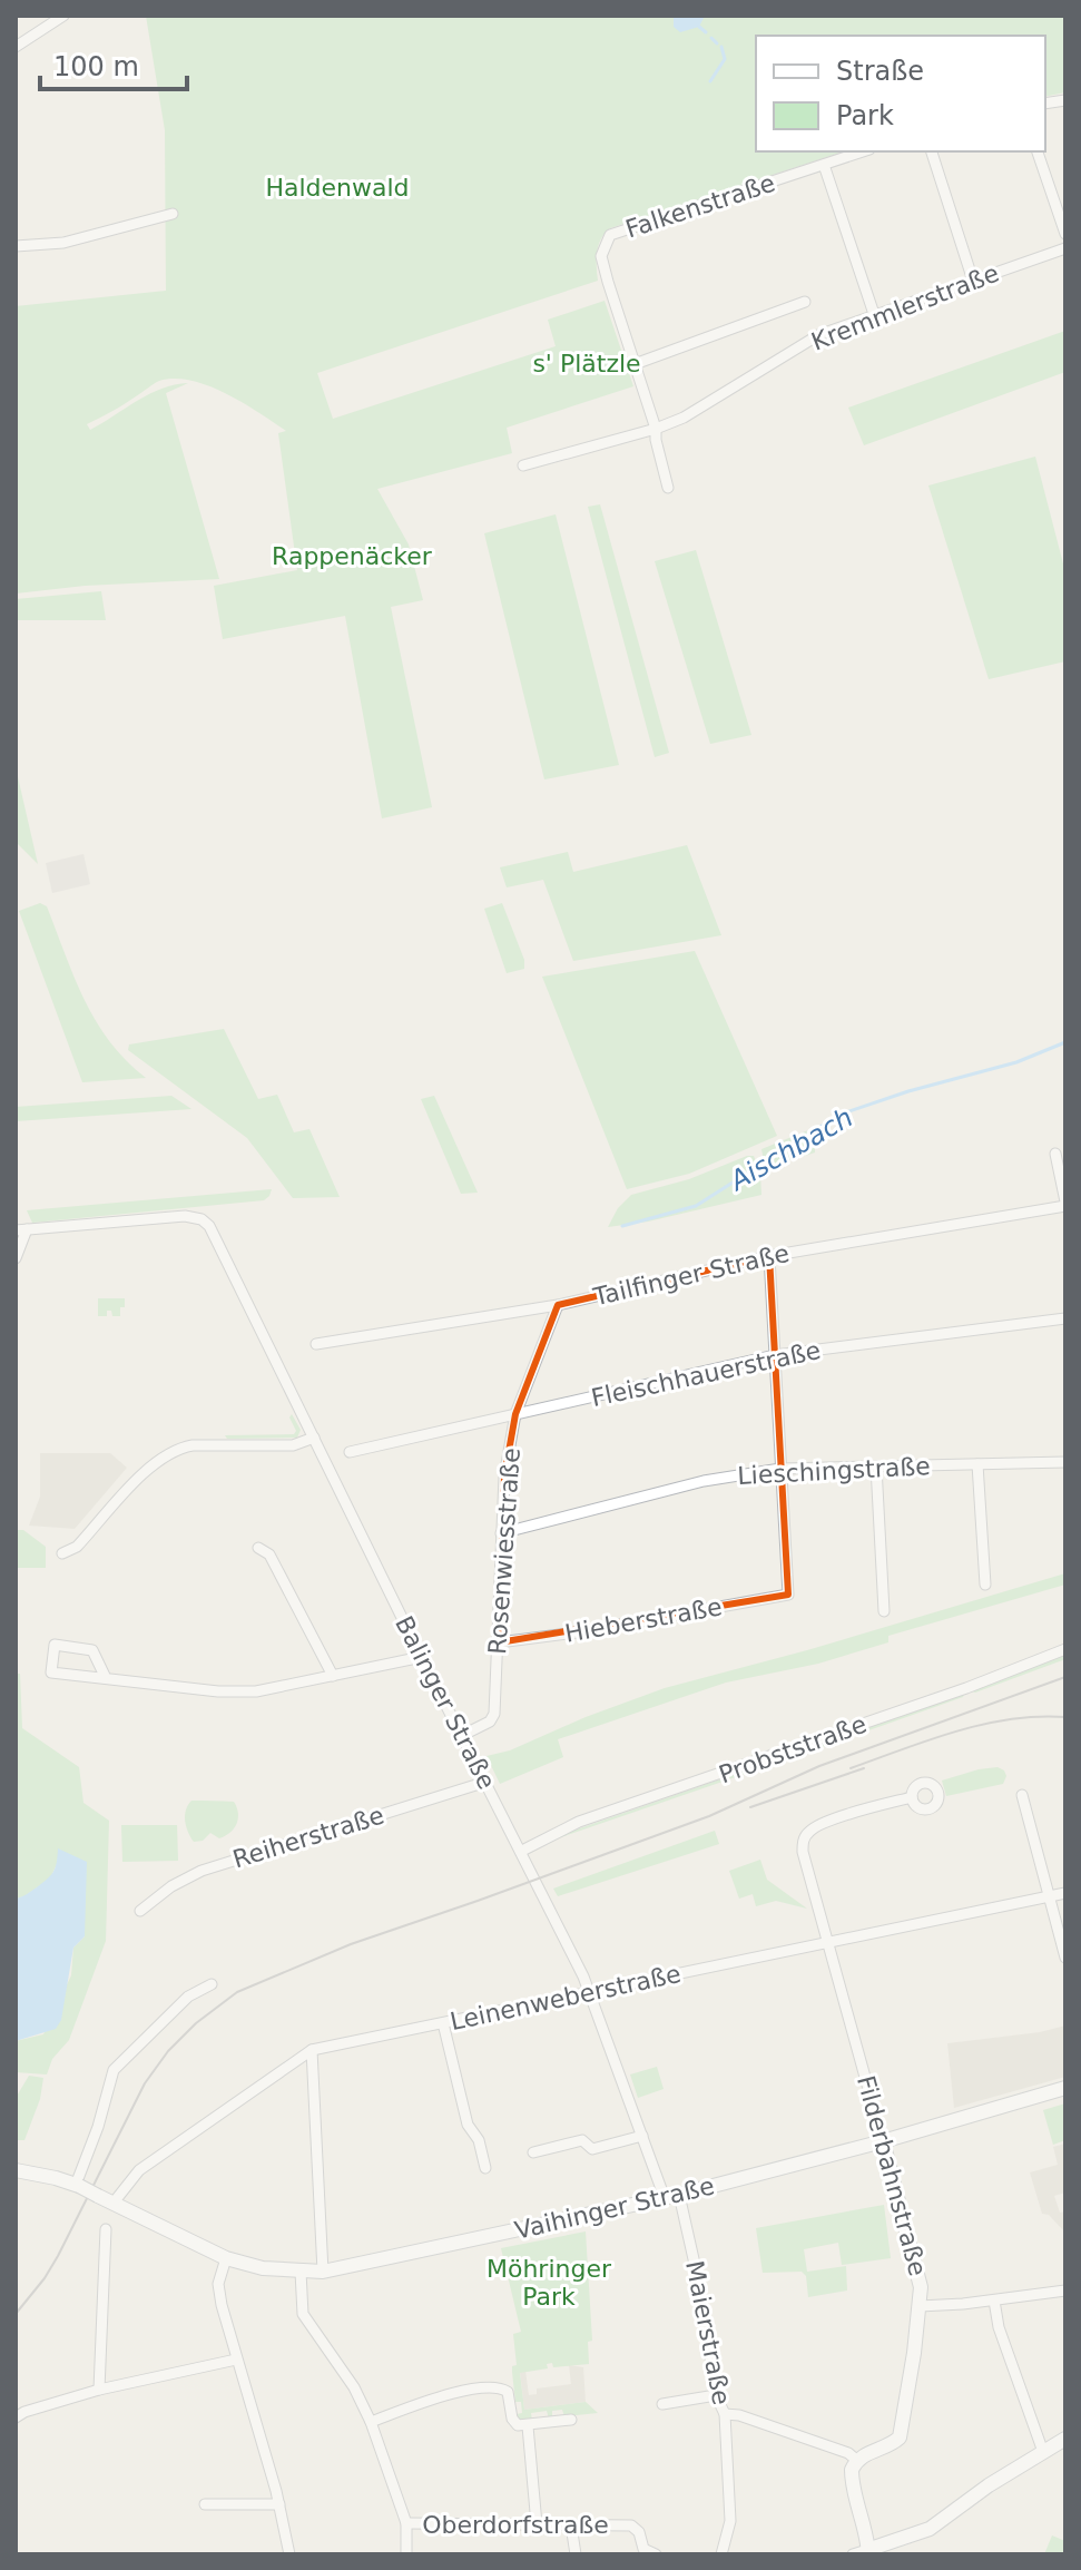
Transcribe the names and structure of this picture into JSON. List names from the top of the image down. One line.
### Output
{"streets":{"main road":["Filderbahnstraße","Vaihinger Straße"],"street":["Falkenstraße","Kremmlerstraße","Tailfinger Straße","Fleischhauerstraße","Lieschingstraße","Rosenwiesstraße","Hieberstraße","Balinger Straße","Probststraße","Reiherstraße","Leinenweberstraße","Maierstraße","Oberdorfstraße"]},"crossings":[["Falkenstraße","Kremmlerstraße"],["Tailfinger Straße","Rosenwiesstraße"],["Fleischhauerstraße","Rosenwiesstraße"],["Lieschingstraße","Rosenwiesstraße"],["Lieschingstraße","Hieberstraße"],["Rosenwiesstraße","Hieberstraße"],["Rosenwiesstraße","Balinger Straße"],["Balinger Straße","Probststraße"],["Balinger Straße","Reiherstraße"],["Balinger Straße","Leinenweberstraße"],["Balinger Straße","Vaihinger Straße"],["Balinger Straße","Maierstraße"],["Leinenweberstraße","Filderbahnstraße"],["Leinenweberstraße","Vaihinger Straße"],["Filderbahnstraße","Vaihinger Straße"],["Vaihinger Straße","Maierstraße"],["Vaihinger Straße","Oberdorfstraße"]],"water":["Aischbach"],"parks":["Haldenwald","s' Plätzle","Rappenäcker","Möhringer Park"],"legend":["Straße","Park"],"scale_bar":"100 m"}
